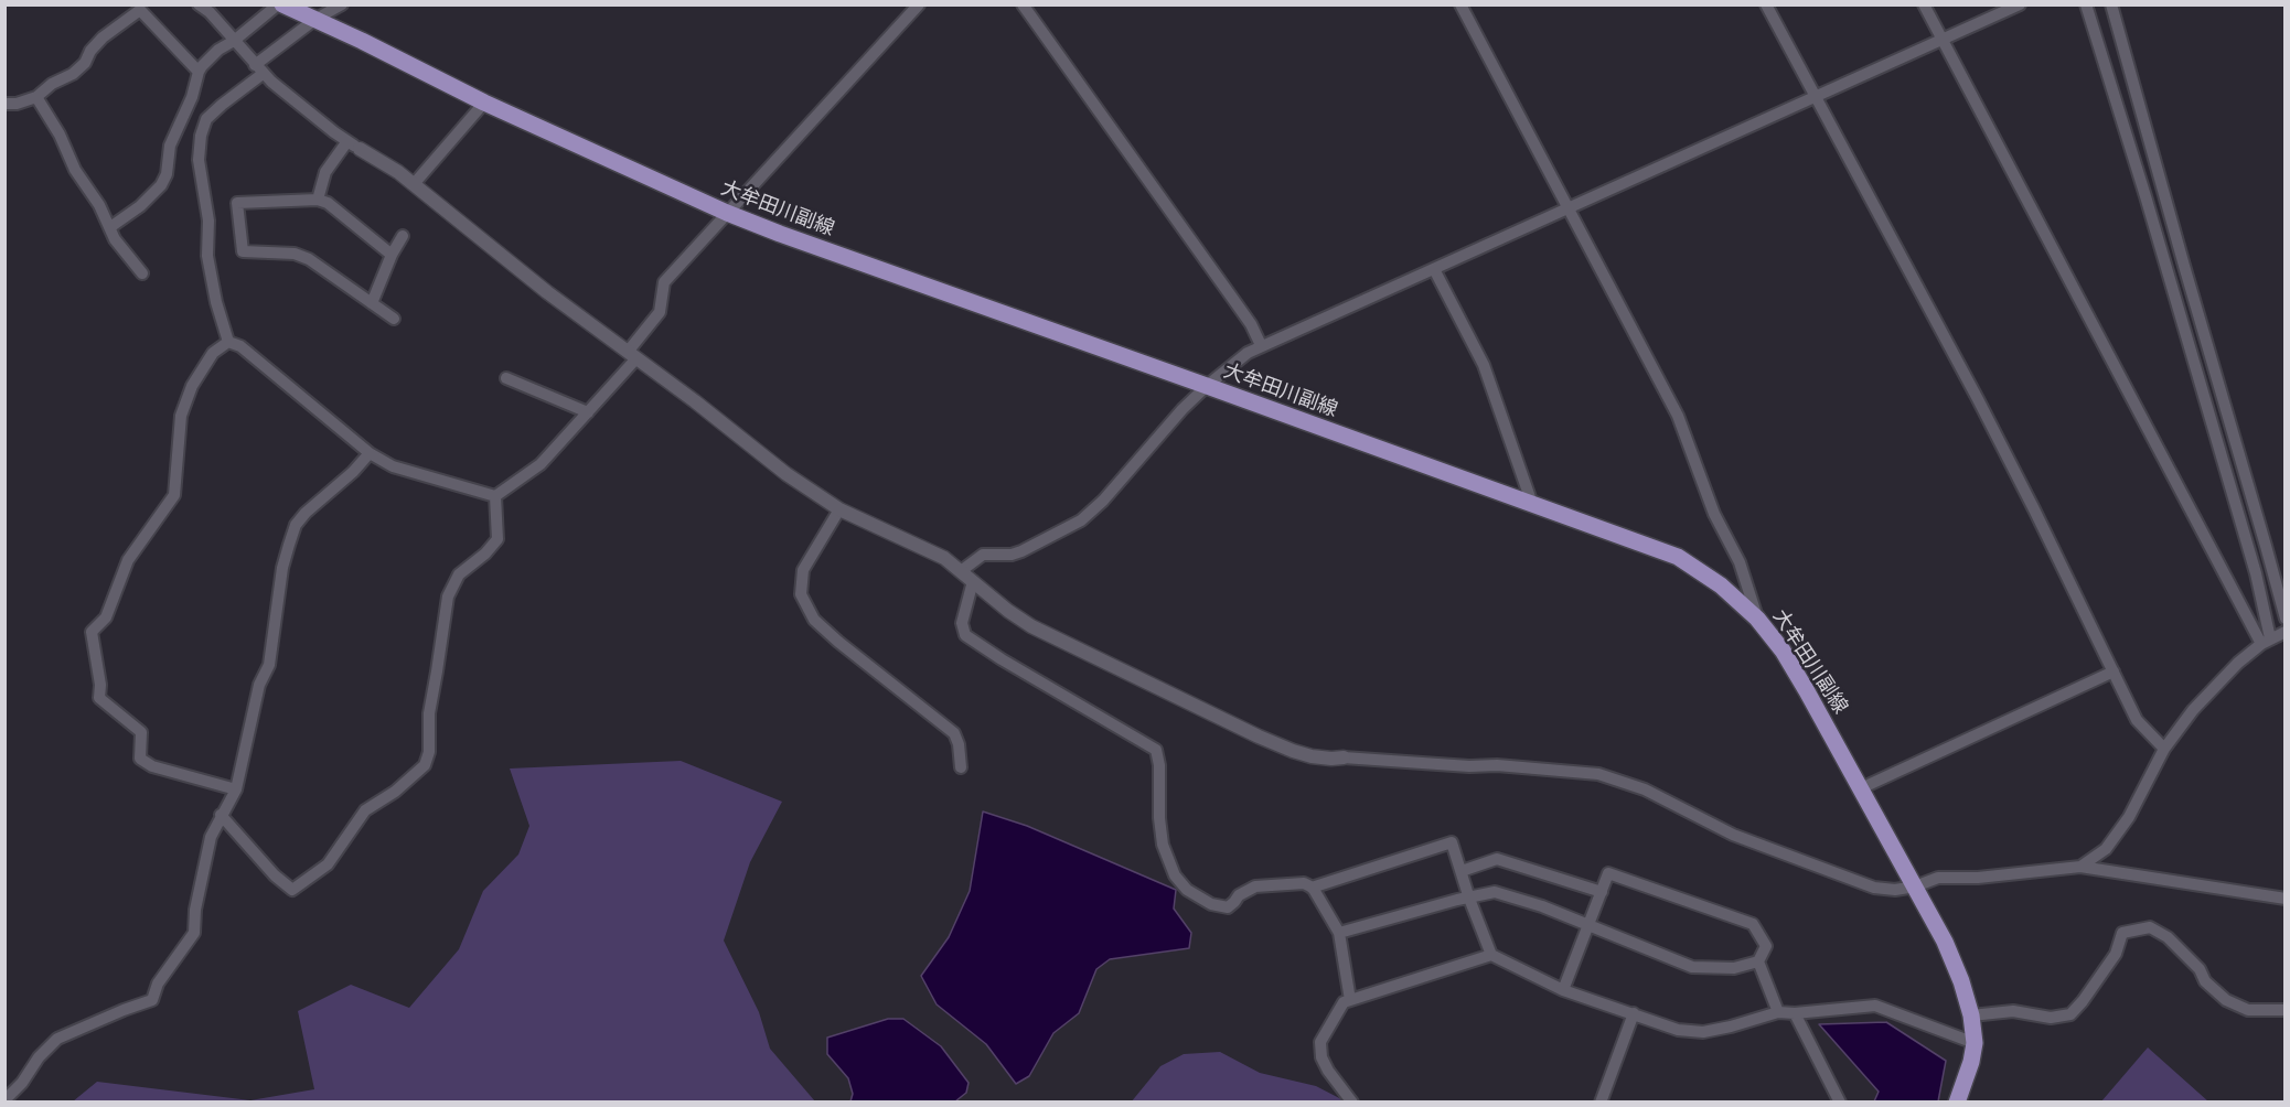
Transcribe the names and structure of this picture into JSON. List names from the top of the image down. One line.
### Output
{"streets":{"main road":["大牟田川副線"]}}
